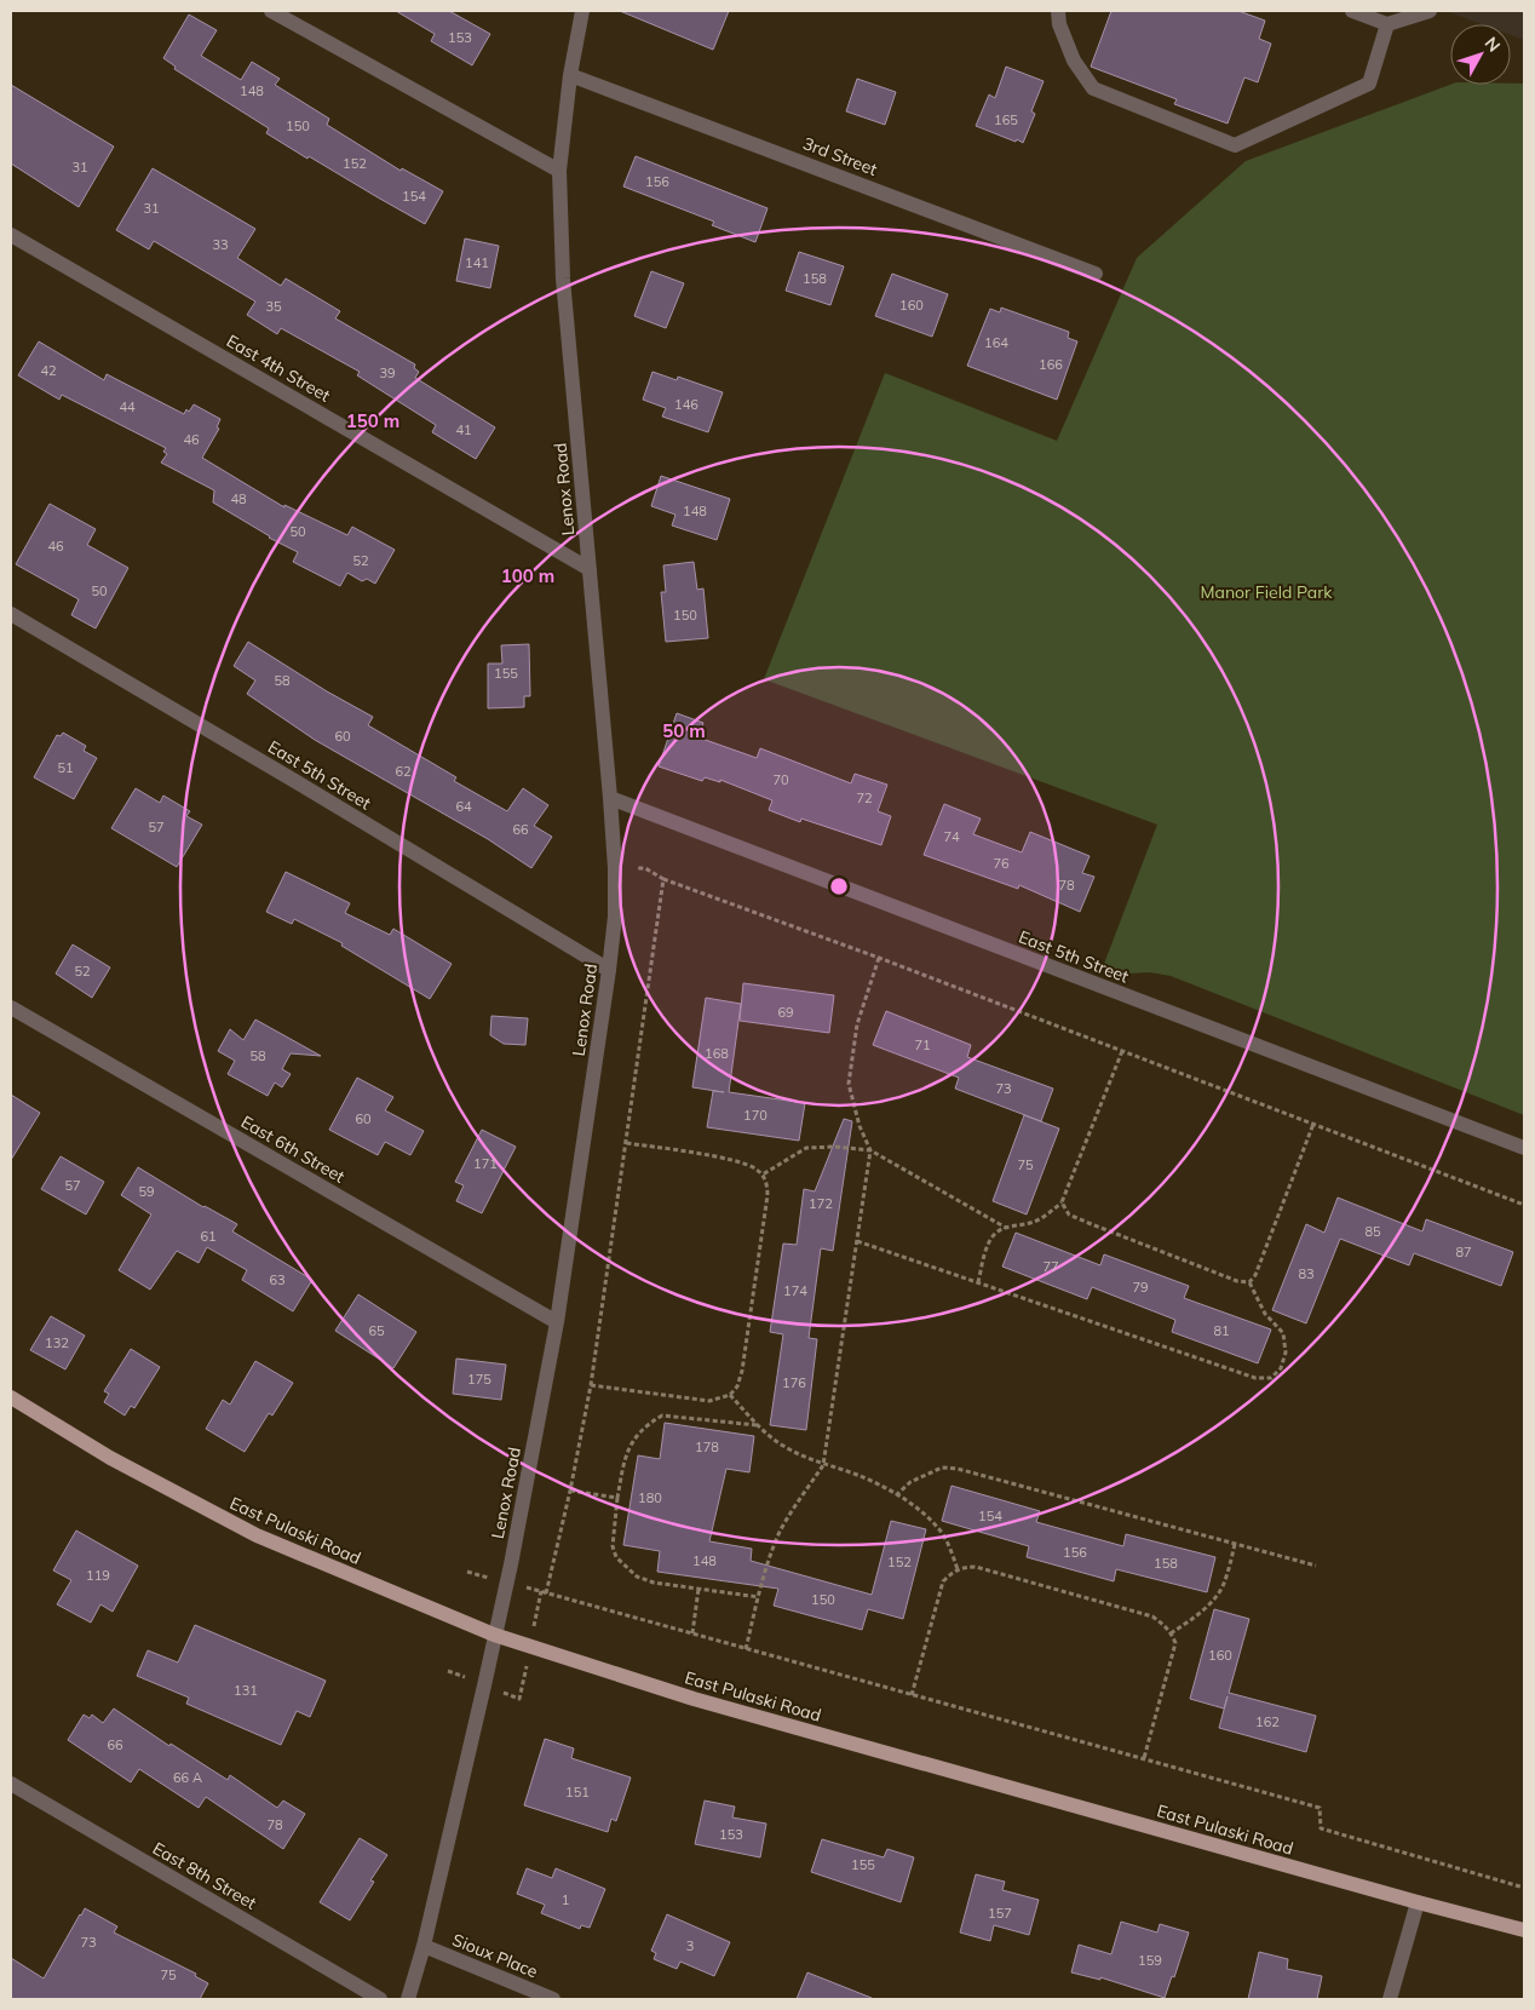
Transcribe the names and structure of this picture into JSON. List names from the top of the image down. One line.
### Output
{"streets":{"main road":["East Pulaski Road"],"street":["3rd Street","East 4th Street","Lenox Road","East 5th Street","East 6th Street","East 8th Street","Sioux Place"]},"crossings":[["3rd Street","Lenox Road"],["East 4th Street","Lenox Road"],["Lenox Road","East 5th Street"],["Lenox Road","East 6th Street"],["Lenox Road","East Pulaski Road"],["Lenox Road","Sioux Place"]],"parks":["Manor Field Park"],"house_numbers":["153","148","165","150","152","31","156","154","31","33","141","158","160","35","164","166","42","39","146","44","41","46","48","148","50","46","52","50","150","155","58","60","51","62","70","72","64","57","66","74","76","78","52","69","71","168","58","73","170","60","171","75","57","59","172","85","61","87","77","83","63","79","174","65","81","132","175","176","178","180","154","156","148","152","158","119","150","160","131","162","66","66 A","151","78","153","155","1","157","73","3","159","75"],"north":"top right","rings":["150 m","100 m","50 m"]}
